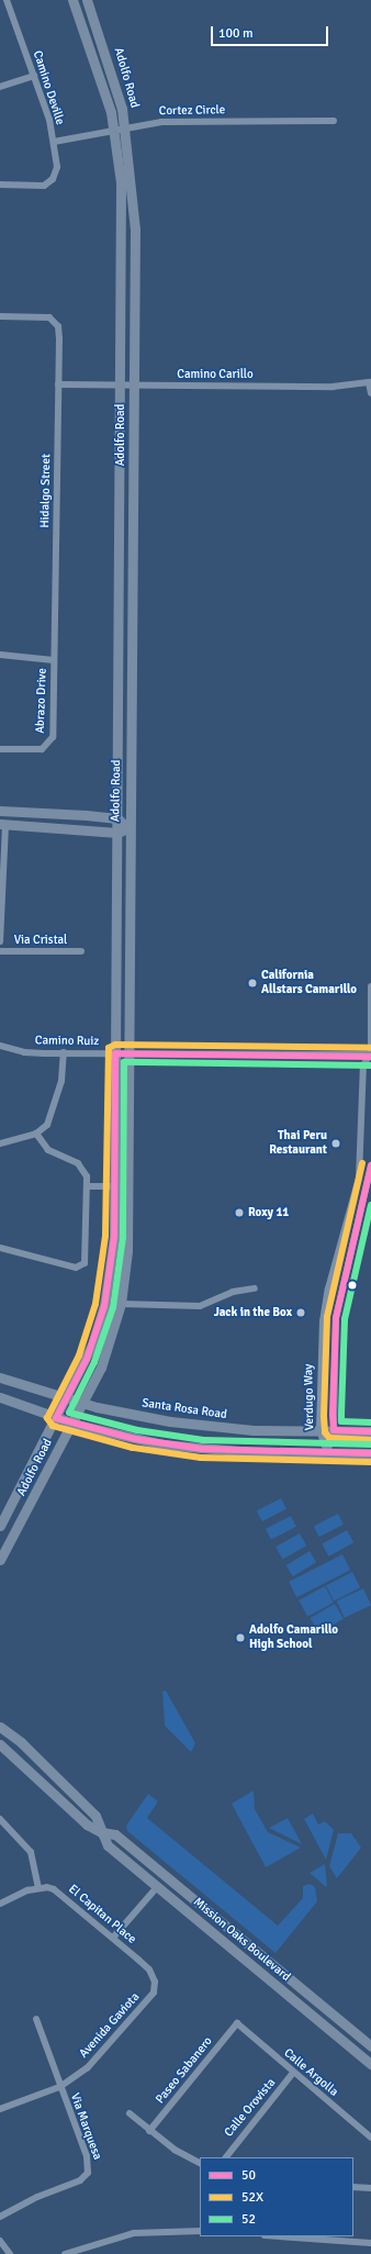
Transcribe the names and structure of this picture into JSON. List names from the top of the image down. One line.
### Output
{"streets":{"street":["Adolfo Road","Camino Deville","Cortez Circle","Camino Carillo","Hidalgo Street","Abrazo Drive","Via Cristal","Camino Ruiz","Verdugo Way","Santa Rosa Road","El Capitan Place","Mission Oaks Boulevard","Avenida Gaviota","Paseo Sabanero","Calle Argolla","Calle Orovista","Via Marquesa"]},"crossings":[["Adolfo Road","Cortez Circle"],["Adolfo Road","Camino Carillo"],["Adolfo Road","Camino Ruiz"],["Adolfo Road","Santa Rosa Road"],["Camino Deville","Cortez Circle"],["Camino Carillo","Hidalgo Street"],["Hidalgo Street","Abrazo Drive"],["Camino Ruiz","Verdugo Way"],["Verdugo Way","Santa Rosa Road"],["El Capitan Place","Avenida Gaviota"],["Avenida Gaviota","Via Marquesa"],["Paseo Sabanero","Calle Argolla"],["Calle Argolla","Calle Orovista"]],"places":["California Allstars Camarillo","Thai Peru Restaurant","Roxy 11","Jack in the Box","Adolfo Camarillo High School"],"lines":["transit line 52X","transit line 50","transit line 52"],"legend":["50","52X","52"],"scale_bar":"100 m"}
